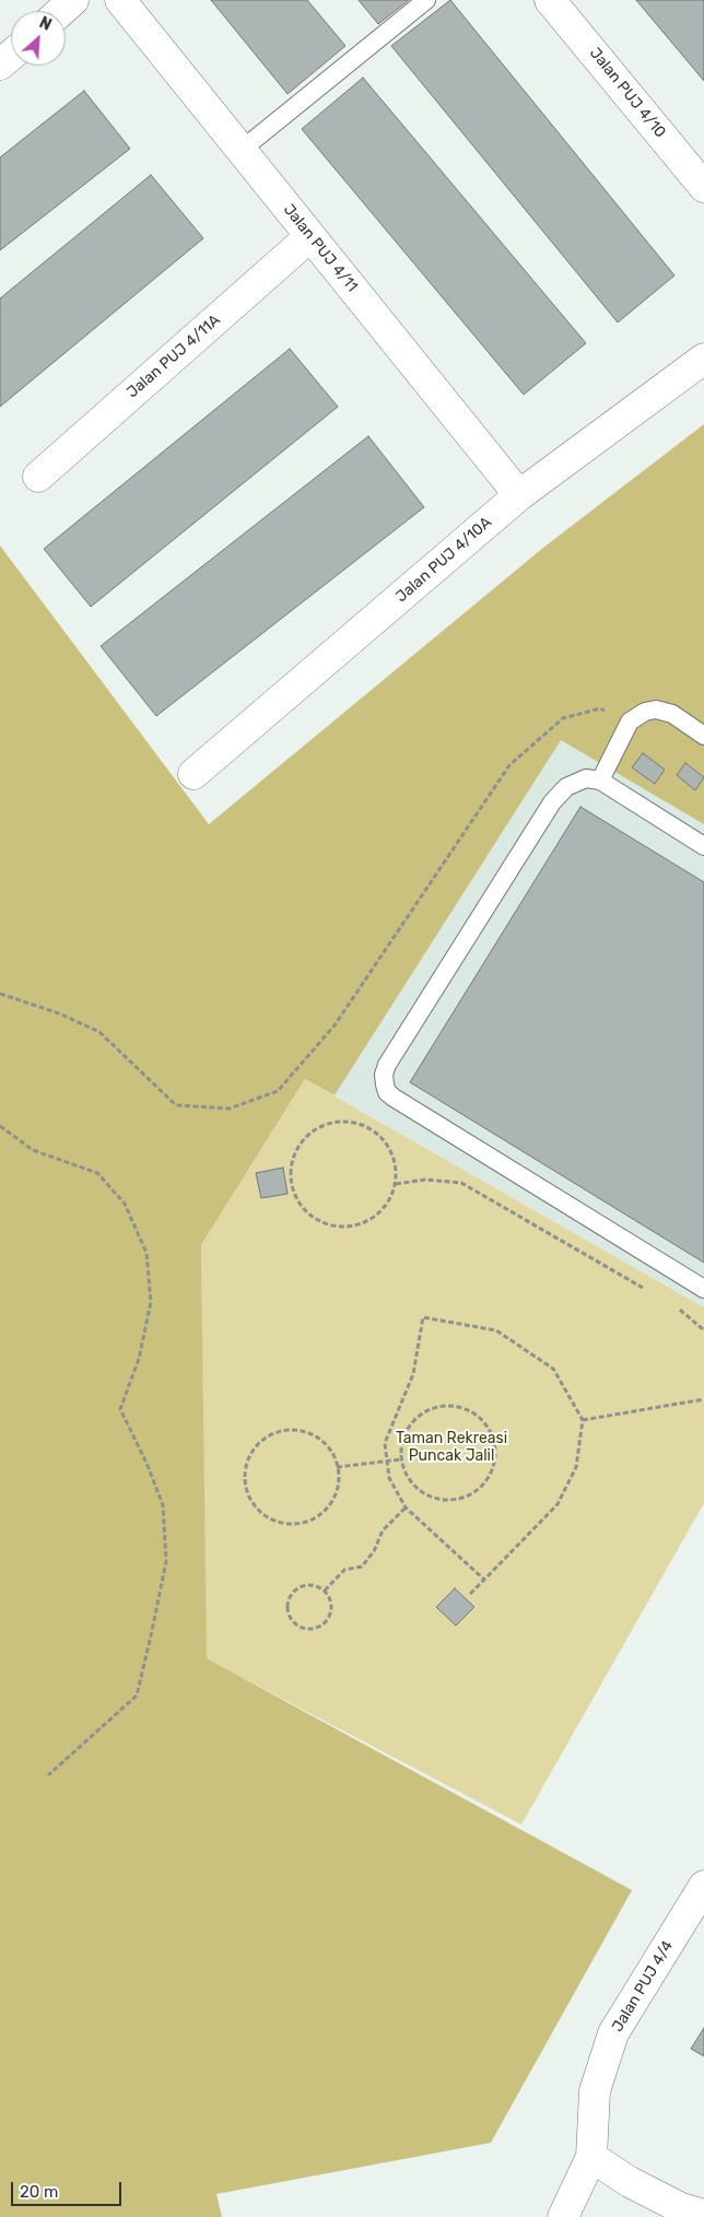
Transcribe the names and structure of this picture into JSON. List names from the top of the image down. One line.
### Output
{"streets":{"street":["Jalan PUJ 4/10","Jalan PUJ 4/11","Jalan PUJ 4/11A","Jalan PUJ 4/10A","Jalan PUJ 4/4"]},"crossings":[["Jalan PUJ 4/11","Jalan PUJ 4/11A"],["Jalan PUJ 4/11","Jalan PUJ 4/10A"]],"parks":["Taman Rekreasi Puncak Jalil"],"scale_bar":"20 m","north":"top right"}
